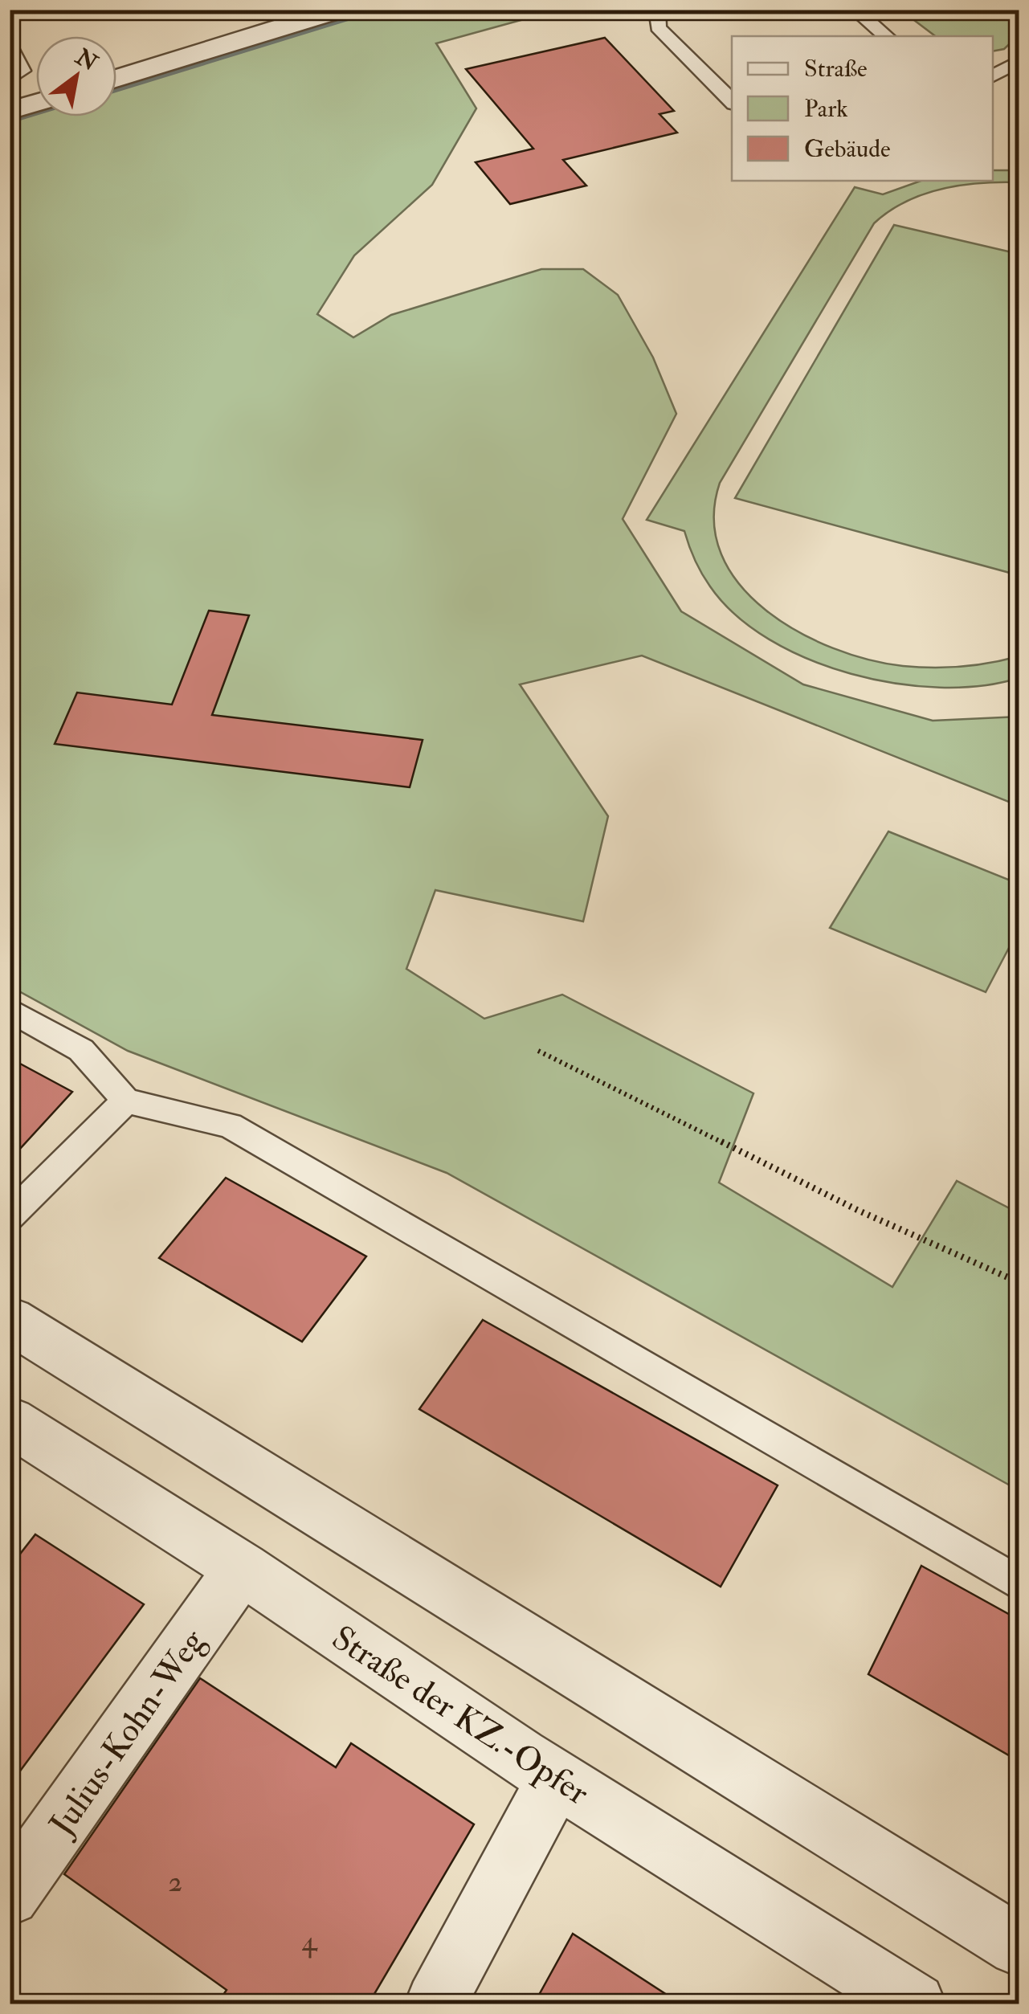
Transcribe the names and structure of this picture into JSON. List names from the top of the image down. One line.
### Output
{"streets":{"street":["Straße der KZ.-Opfer","Julius-Kohn-Weg"]},"crossings":[["Straße der KZ.-Opfer","Julius-Kohn-Weg"]],"house_numbers":["2","4"],"legend":["Straße","Park","Gebäude"],"north":"top right"}
